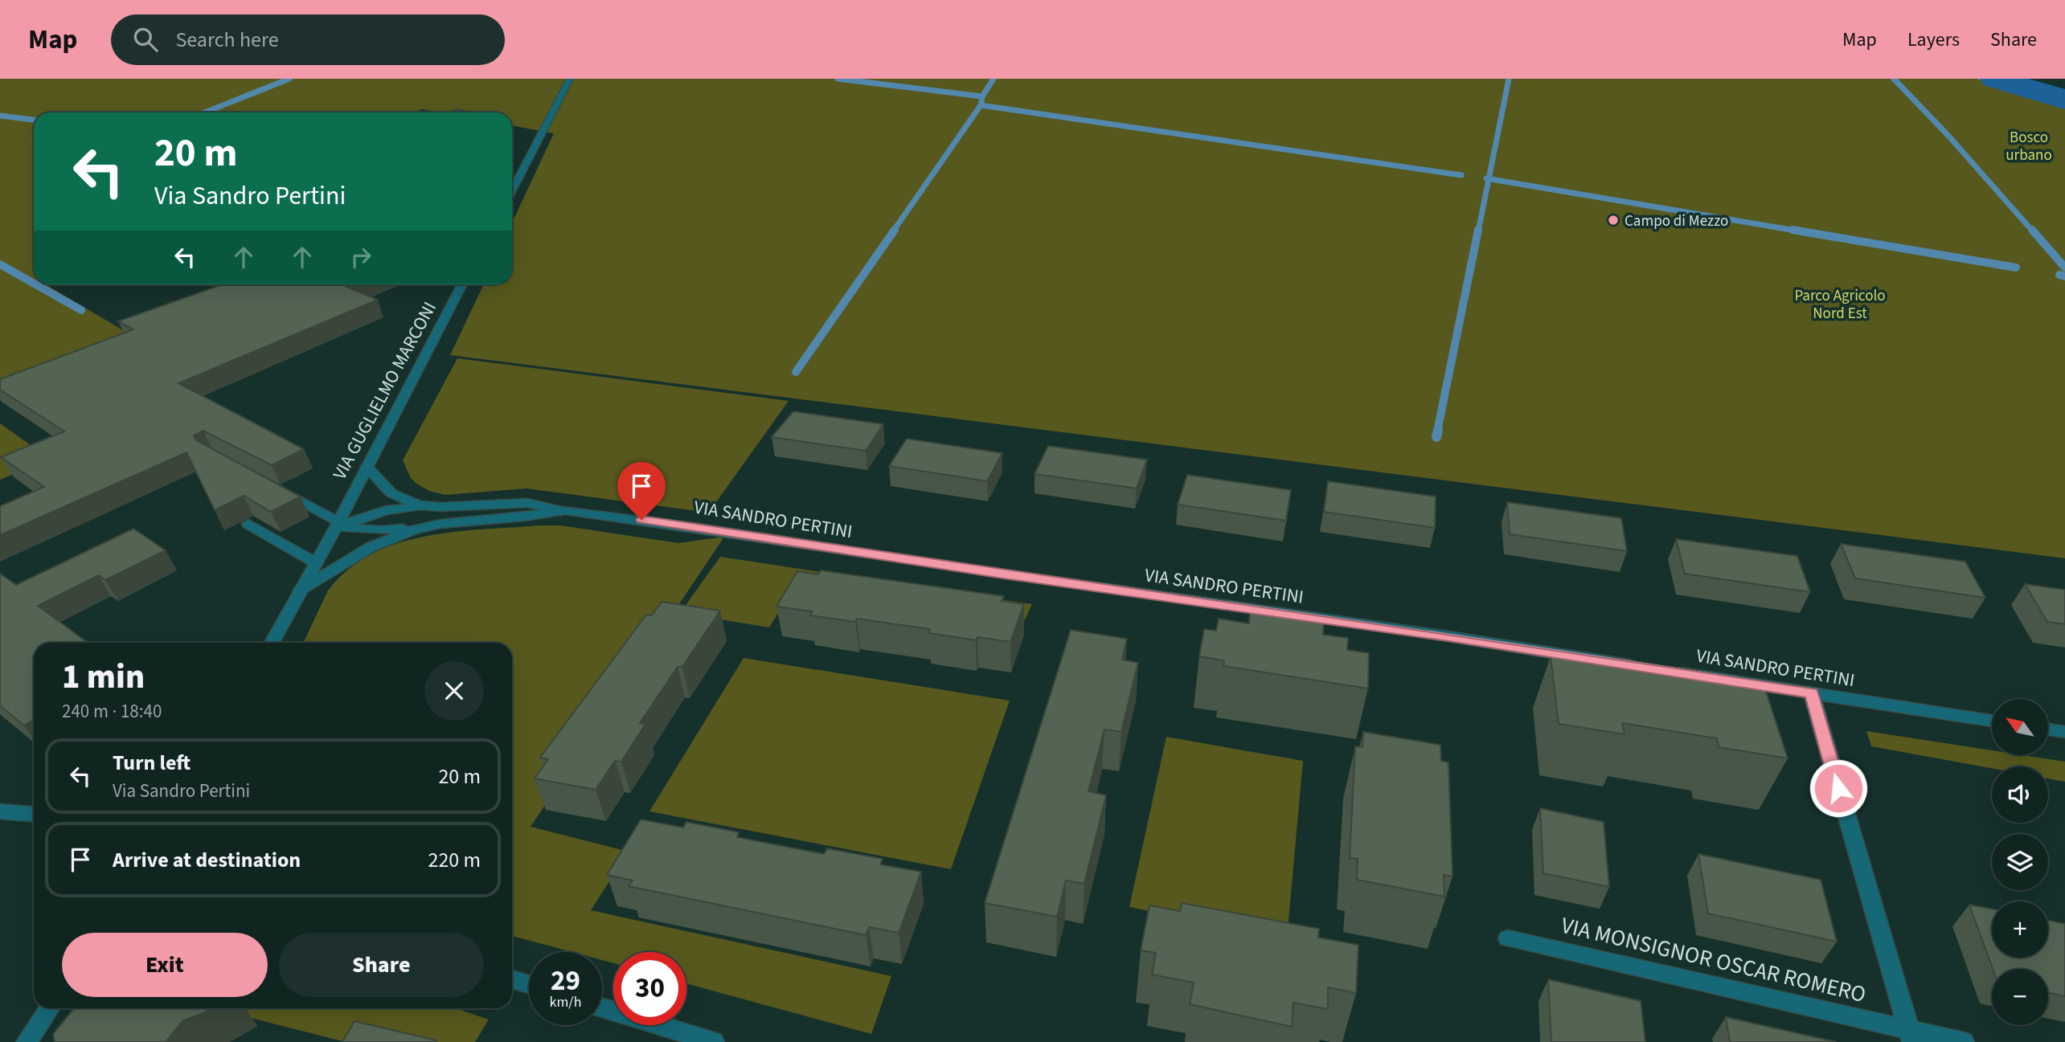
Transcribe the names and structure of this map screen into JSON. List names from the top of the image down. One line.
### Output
{"streets":{"street":["VIA GUGLIELMO MARCONI","VIA SANDRO PERTINI","VIA MONSIGNOR OSCAR ROMERO"]},"crossings":[["VIA GUGLIELMO MARCONI","VIA SANDRO PERTINI"]],"parks":["Bosco urbano","Parco Agricolo Nord Est"],"places":["Campo di Mezzo"],"north":"top left","page":{"header":"Map","search":"Search here","nav":["Map","Layers","Share"],"turn":["20 m","Via Sandro Pertini"],"heading":["1 min","240 m · 18:40"],"map_buttons":["+","−"],"list":[{"name":"Turn left","note":"Via Sandro Pertini","value":"20 m"},{"name":"Arrive at destination","value":"220 m"}],"buttons":["Exit","Share"],"speed":"29 km/h","limit":"30"}}
